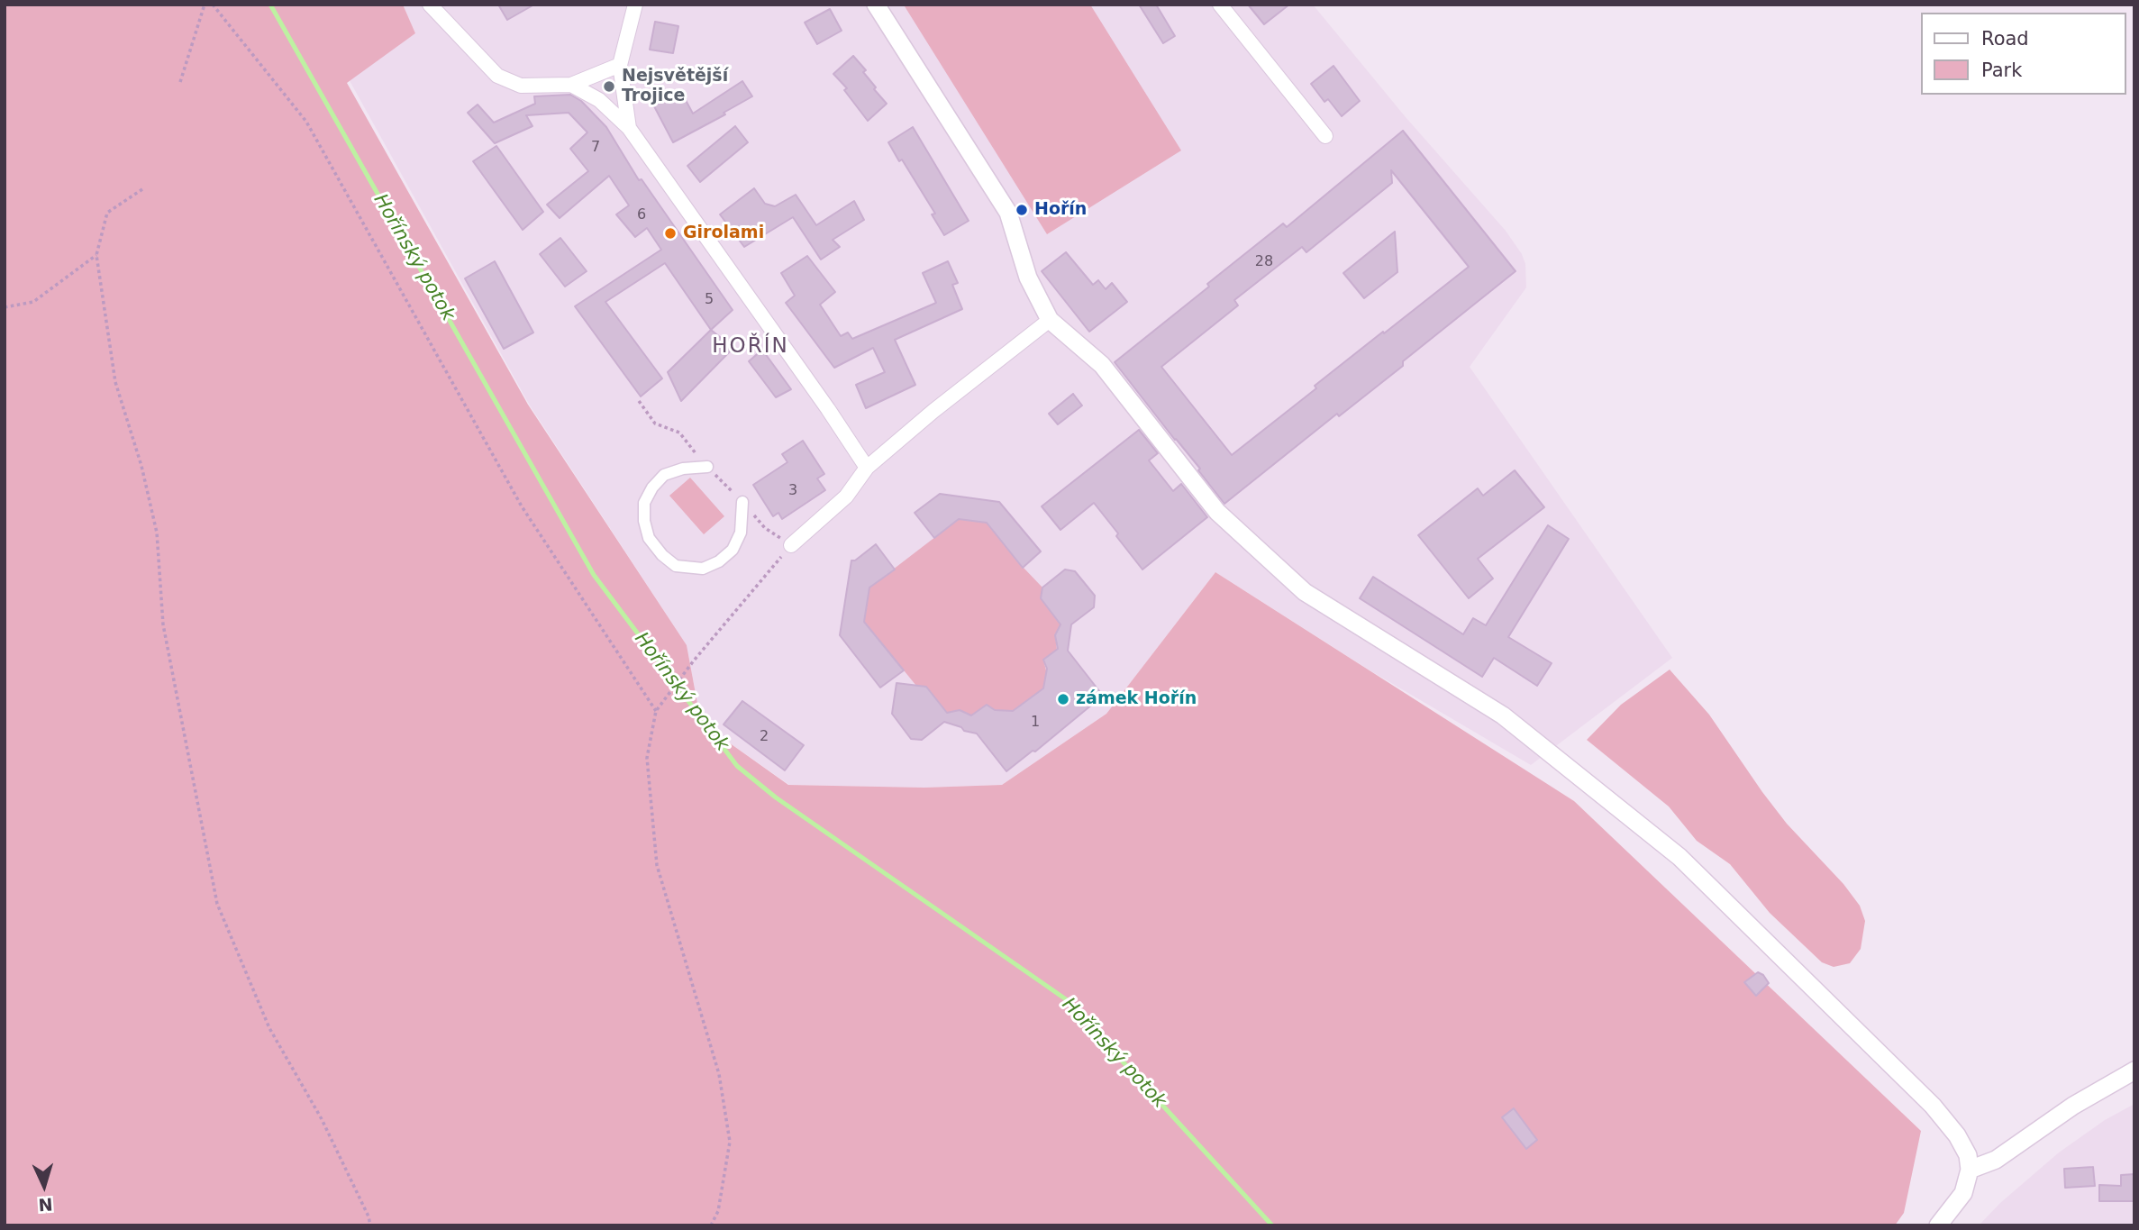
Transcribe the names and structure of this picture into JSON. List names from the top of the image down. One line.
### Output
{"districts":["HOŘÍN"],"water":["Hořínský potok"],"places":["Nejsvětější Trojice","Hořín","Girolami","zámek Hořín"],"house_numbers":["7","6","28","5","3","1","2"],"legend":["Road","Park"],"north":"bottom"}
